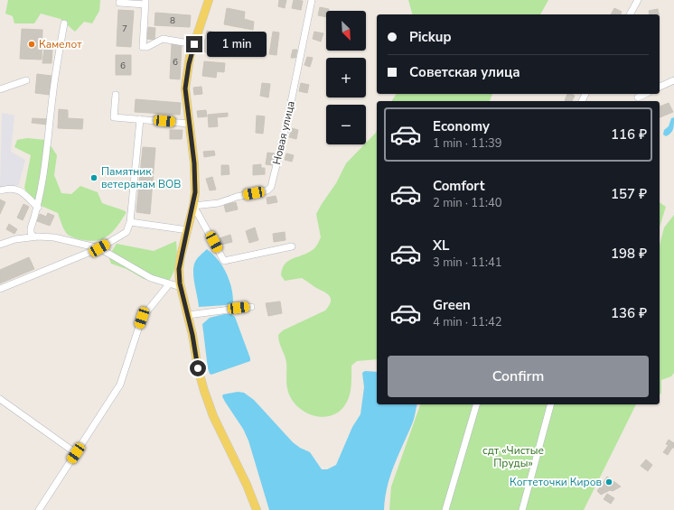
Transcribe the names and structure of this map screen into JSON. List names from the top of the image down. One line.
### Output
{"streets":{"street":["Новая улица"]},"parks":["сдт «Чистые Пруды»"],"places":["Камелот","Памятник ветеранам ВОВ","Когтеточки Киров"],"house_numbers":["8","7","6","6"],"north":"bottom right","page":{"map_buttons":["+","−"],"banner":["Pickup","Советская улица"],"bubble":"1 min","list":[{"name":"Economy","note":"1 min · 11:39","value":"116 ₽"},{"name":"Comfort","note":"2 min · 11:40","value":"157 ₽"},{"name":"XL","note":"3 min · 11:41","value":"198 ₽"},{"name":"Green","note":"4 min · 11:42","value":"136 ₽"}],"buttons":"Confirm"}}
